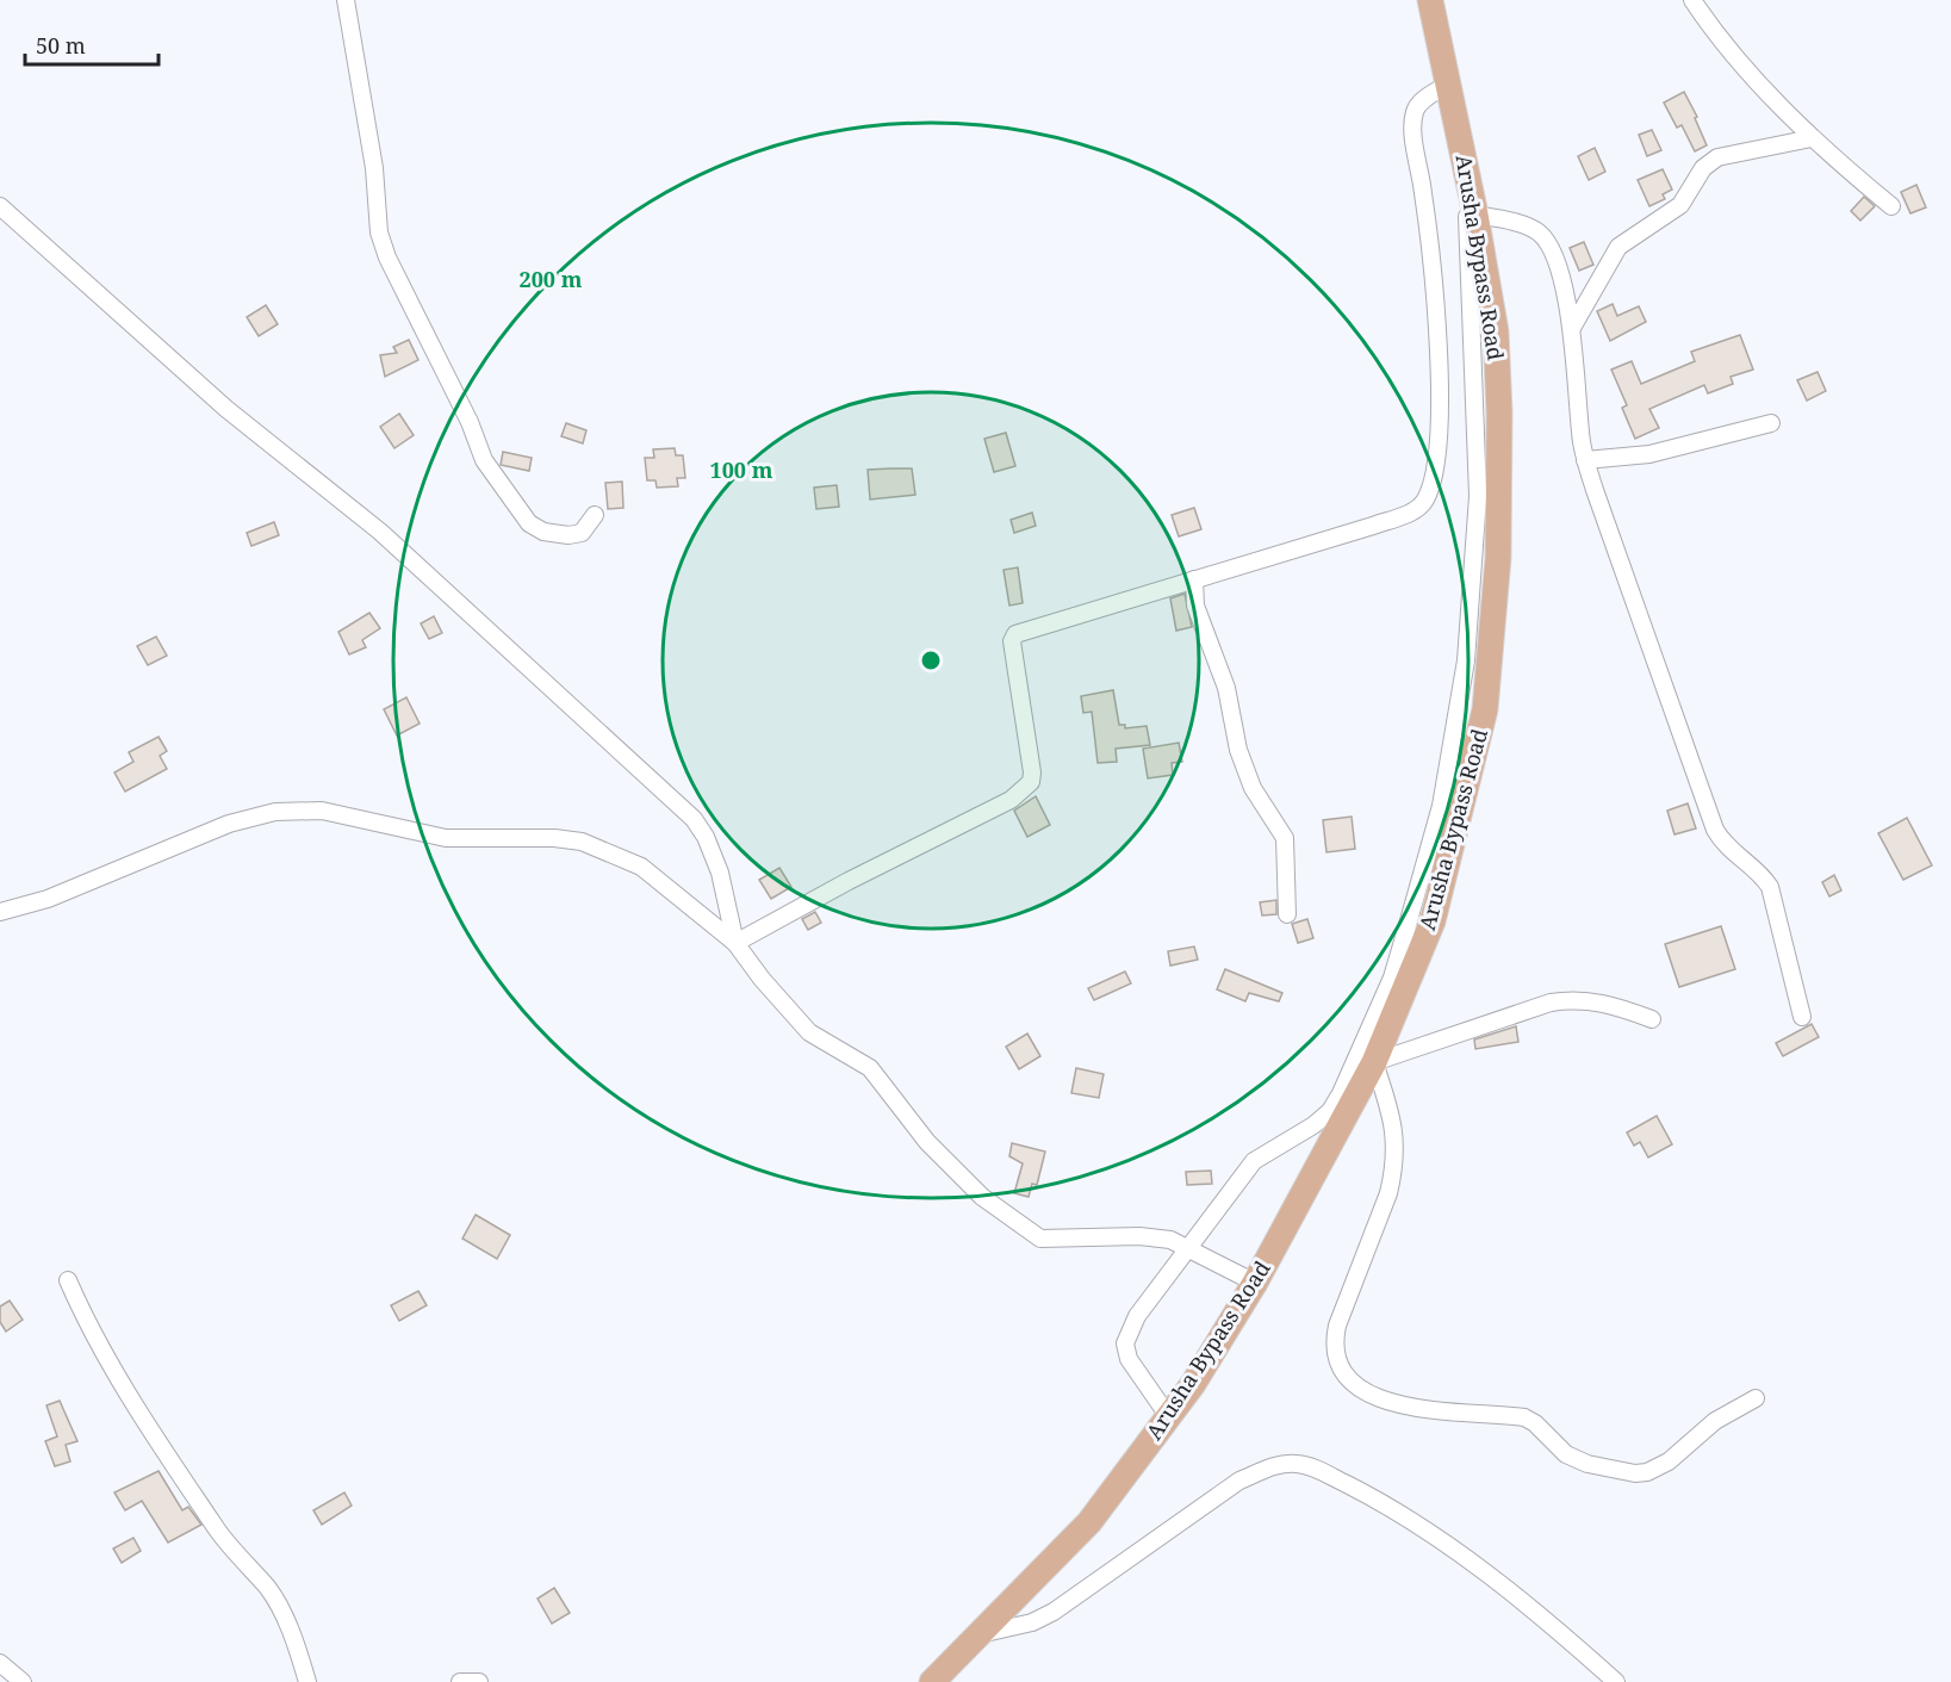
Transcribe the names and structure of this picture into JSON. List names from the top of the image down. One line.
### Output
{"streets":{"main road":["Arusha Bypass Road"]},"scale_bar":"50 m","rings":["200 m","100 m"]}
